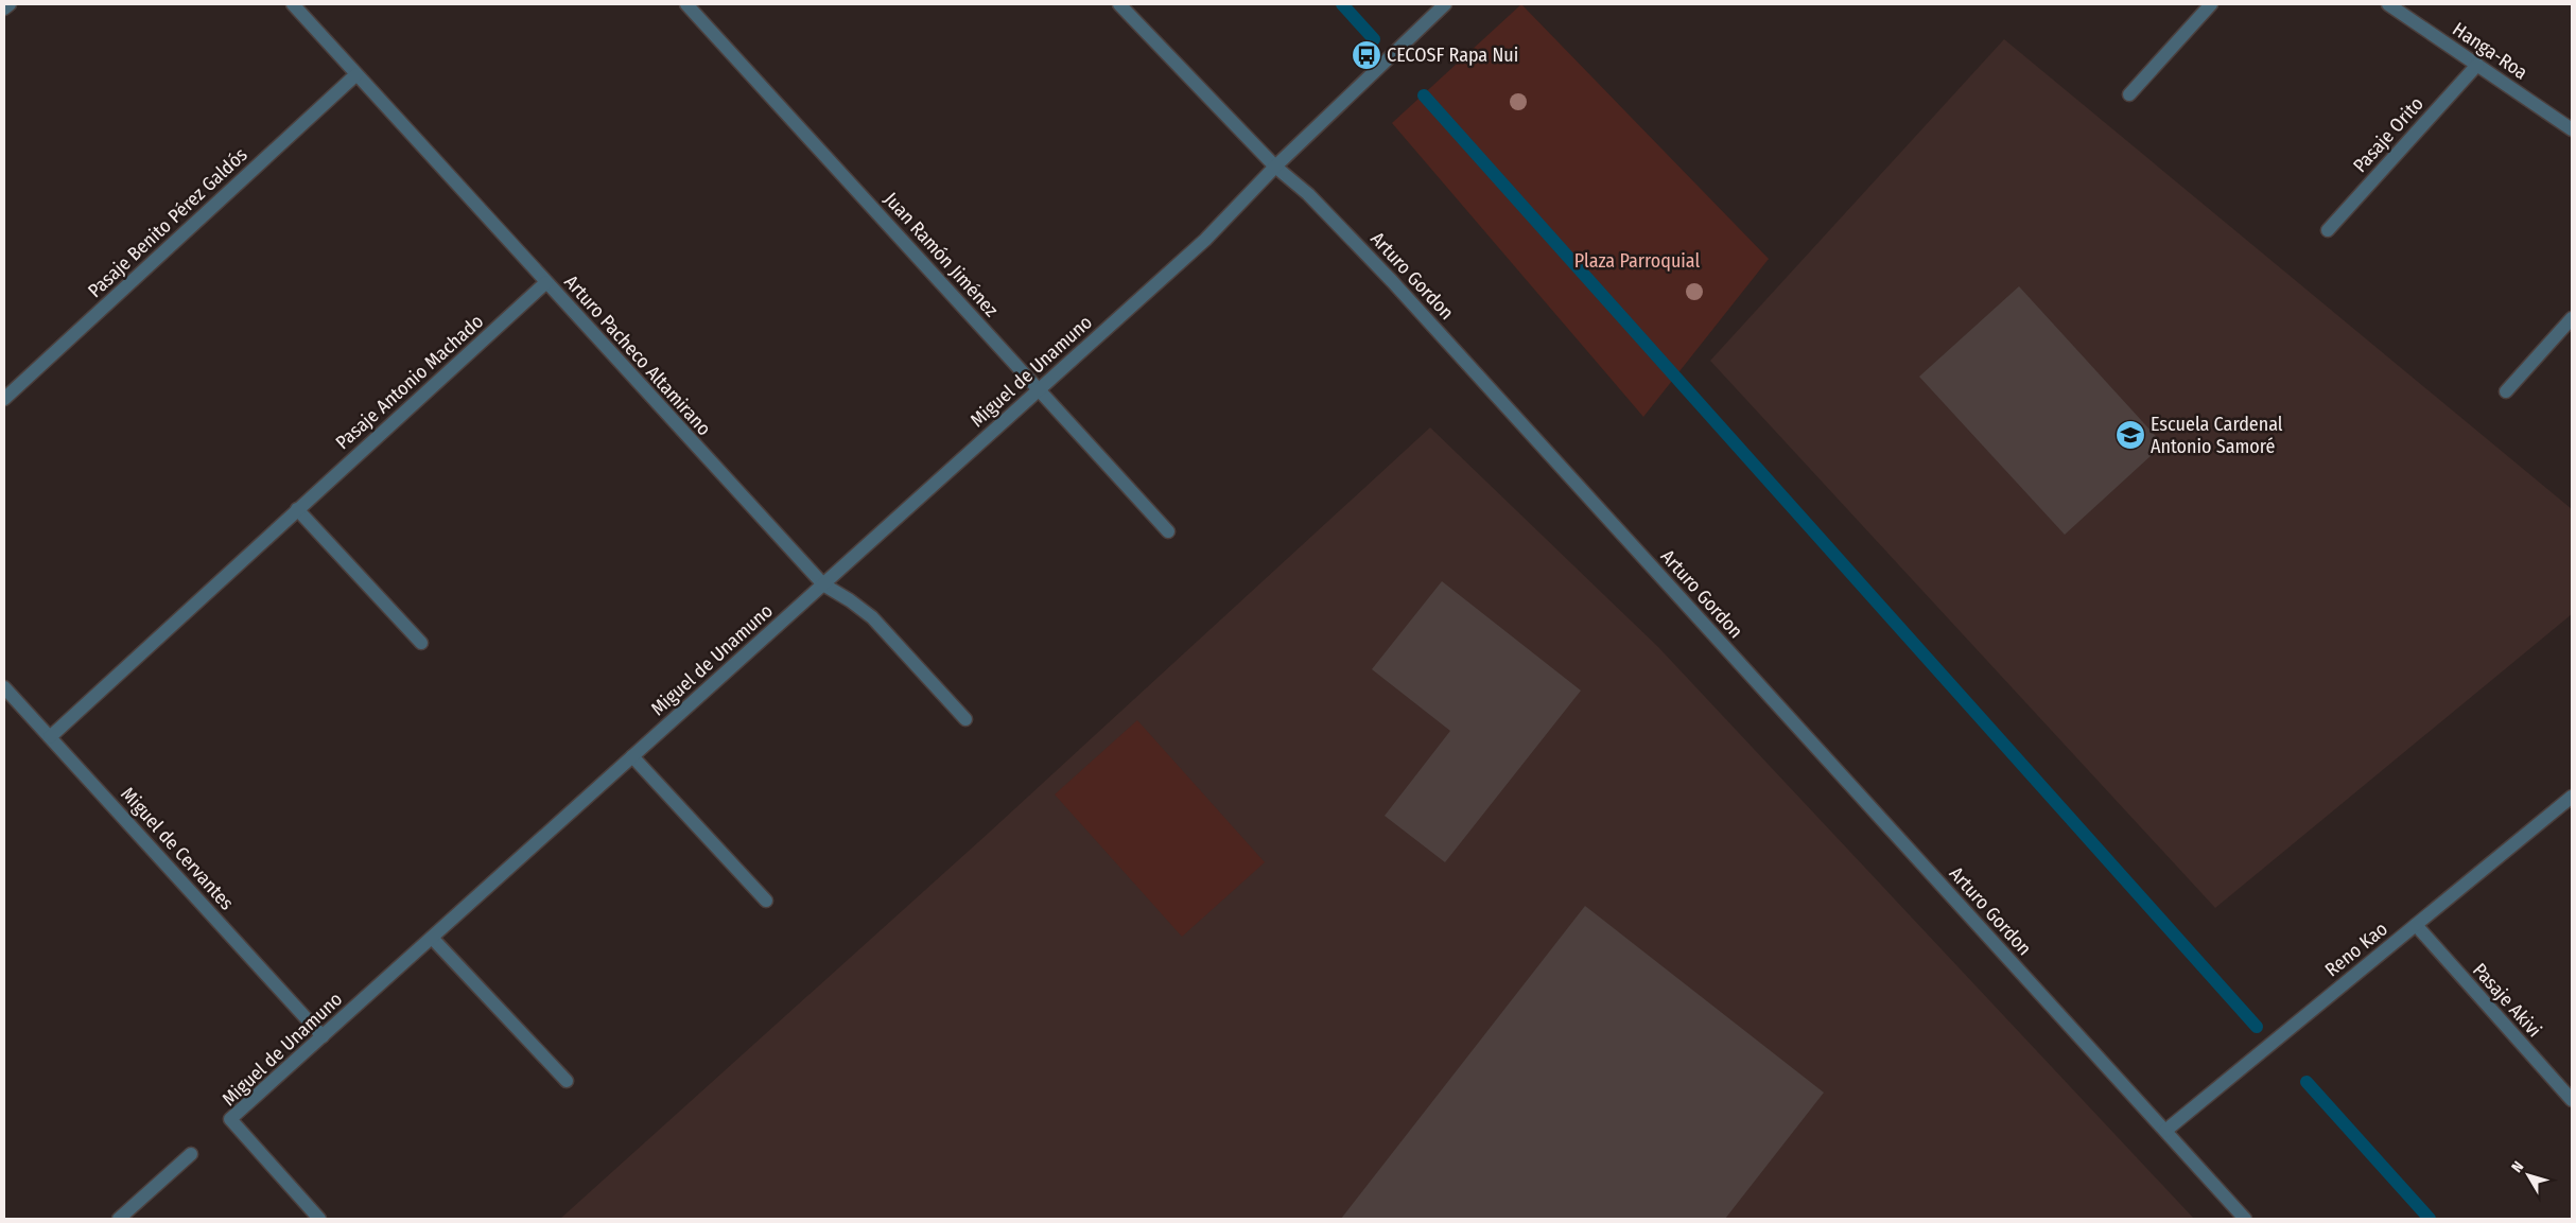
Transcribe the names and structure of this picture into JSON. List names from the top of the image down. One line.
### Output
{"streets":{"street":["Hanga-Roa","Pasaje Orito","Pasaje Benito Pérez Galdós","Juan Ramón Jiménez","Arturo Gordon","Arturo Pacheco Altamirano","Miguel de Unamuno","Pasaje Antonio Machado","Miguel de Cervantes","Reno Kao","Pasaje Akivi"]},"crossings":[["Hanga-Roa","Pasaje Orito"],["Pasaje Benito Pérez Galdós","Arturo Pacheco Altamirano"],["Juan Ramón Jiménez","Miguel de Unamuno"],["Arturo Gordon","Miguel de Unamuno"],["Arturo Gordon","Reno Kao"],["Arturo Pacheco Altamirano","Miguel de Unamuno"],["Arturo Pacheco Altamirano","Pasaje Antonio Machado"],["Miguel de Unamuno","Miguel de Cervantes"],["Pasaje Antonio Machado","Miguel de Cervantes"],["Reno Kao","Pasaje Akivi"]],"parks":["Plaza Parroquial"],"places":{"bus stop":["CECOSF Rapa Nui"],"school or university":["Escuela Cardenal Antonio Samoré"]},"north":"top left"}
